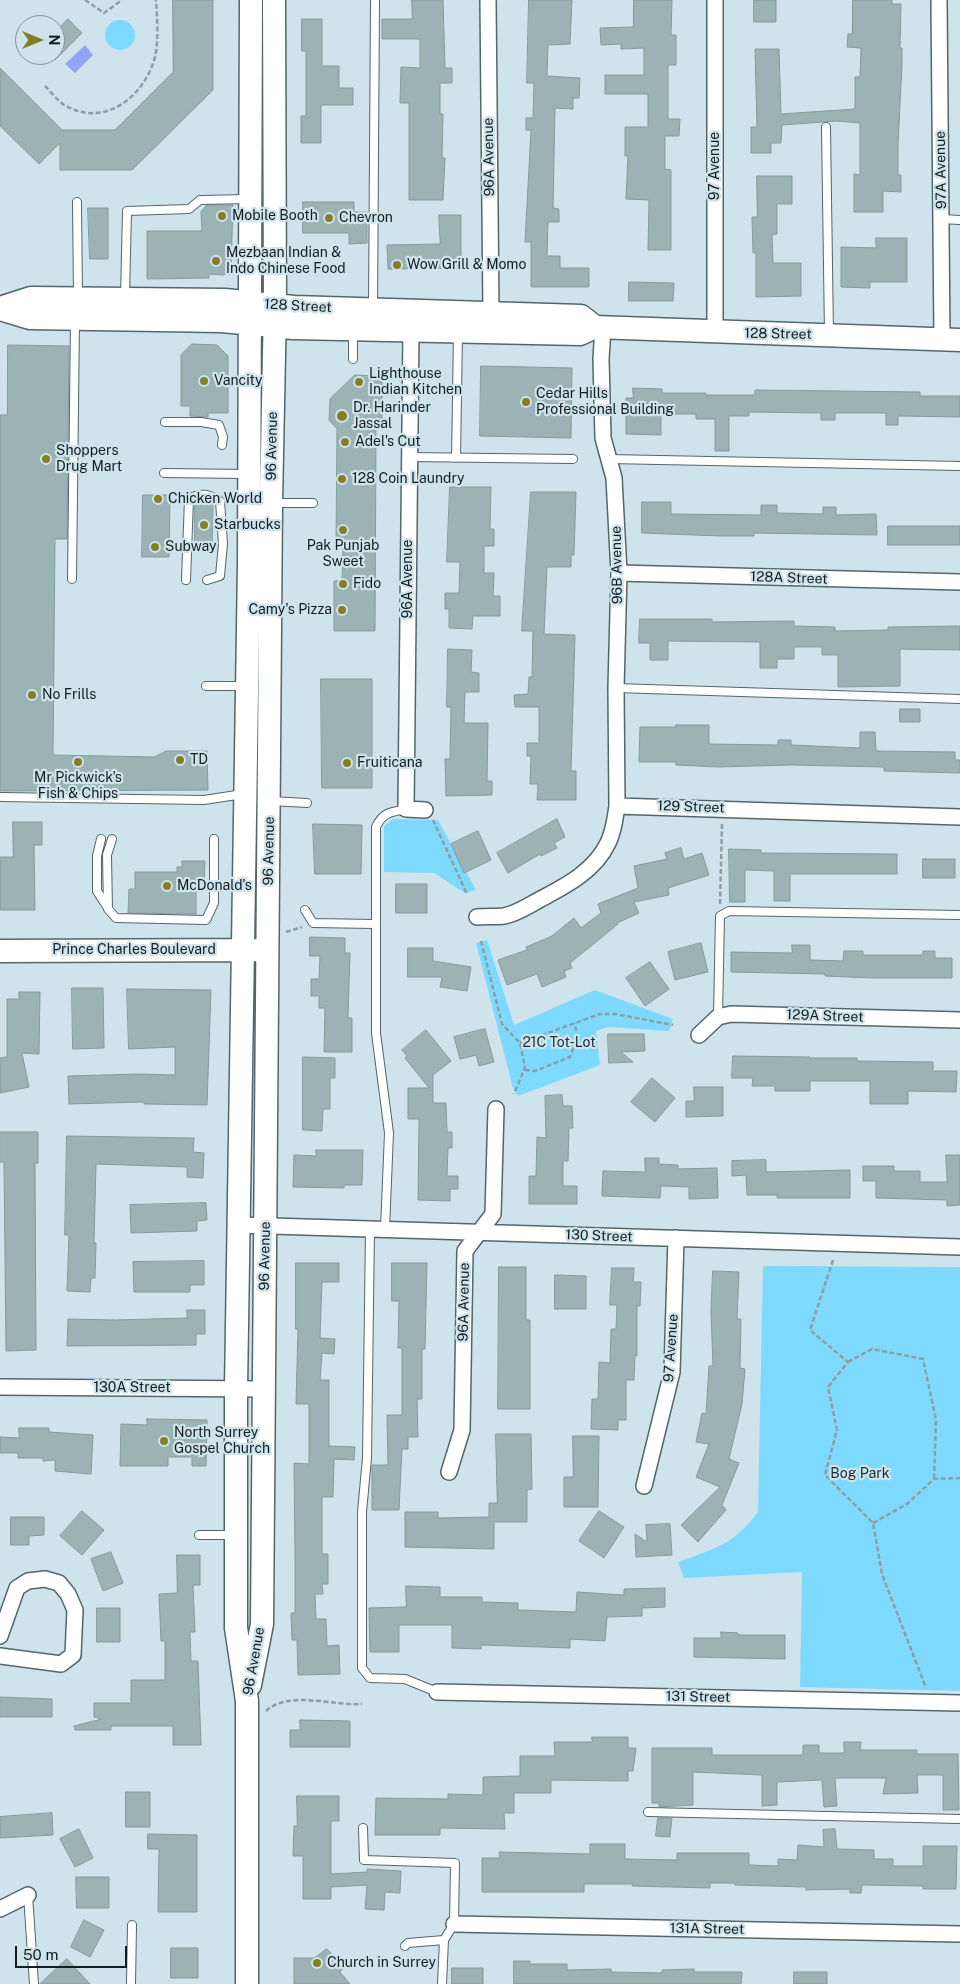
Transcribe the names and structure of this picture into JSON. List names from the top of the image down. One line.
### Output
{"streets":{"main road":["128 Street","96 Avenue","Prince Charles Boulevard"],"street":["96A Avenue","97 Avenue","97A Avenue","96B Avenue","128A Street","129 Street","129A Street","130 Street","130A Street","131 Street","131A Street"]},"crossings":[["96A Avenue","128 Street"],["96A Avenue","130 Street"],["97 Avenue","128 Street"],["97 Avenue","130 Street"],["97A Avenue","128 Street"],["128 Street","96 Avenue"],["128 Street","96B Avenue"],["96 Avenue","Prince Charles Boulevard"],["96 Avenue","130 Street"],["96 Avenue","130A Street"],["96B Avenue","128A Street"],["96B Avenue","129 Street"]],"parks":["21C Tot-Lot","Bog Park"],"places":["Mobile Booth","Chevron","Mezbaan Indian & Indo Chinese Food","Wow Grill & Momo","Vancity","Lighthouse Indian Kitchen","Cedar Hills Professional Building","Dr. Harinder Jassal","Adel's Cut","Shoppers Drug Mart","128 Coin Laundry","Chicken World","Starbucks","Pak Punjab Sweet","Subway","Fido","Camy's Pizza","No Frills","TD","Mr Pickwick's Fish & Chips","Fruiticana","McDonald's","North Surrey Gospel Church","Church in Surrey"],"scale_bar":"50 m","north":"right"}
